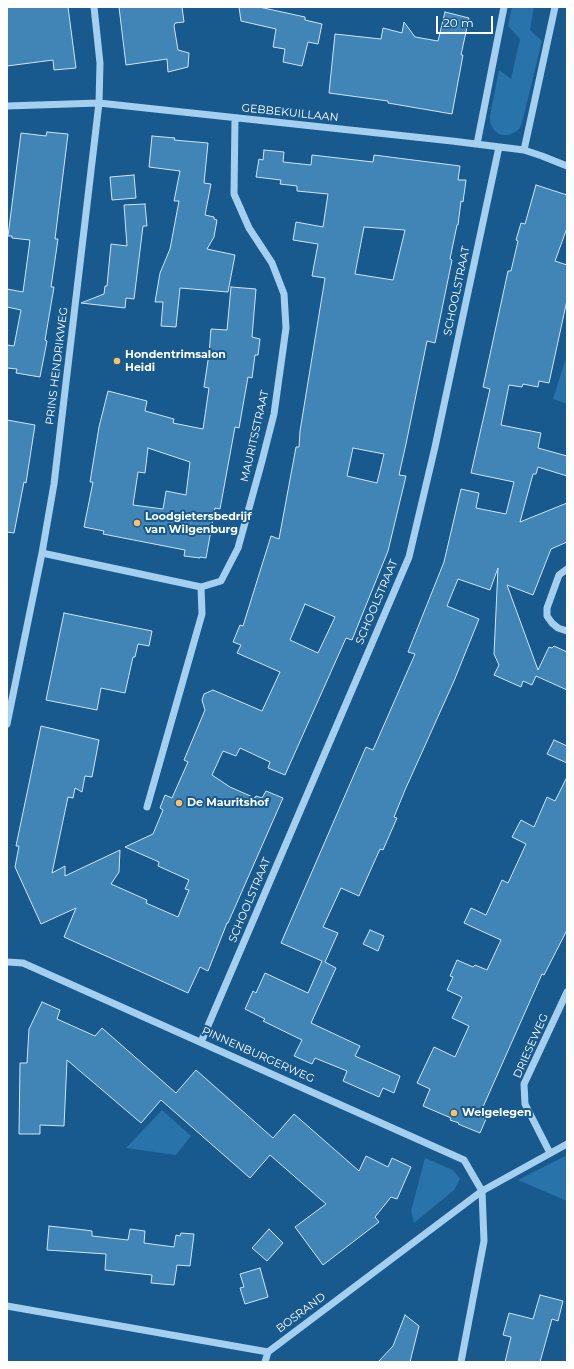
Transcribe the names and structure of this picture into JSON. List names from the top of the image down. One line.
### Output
{"streets":{"street":["GEBBEKUILLAAN","SCHOOLSTRAAT","PRINS HENDRIKWEG","MAURITSSTRAAT","DRIESEWEG","PINNENBURGERWEG","BOSRAND"]},"crossings":[["GEBBEKUILLAAN","SCHOOLSTRAAT"],["GEBBEKUILLAAN","PRINS HENDRIKWEG"],["GEBBEKUILLAAN","MAURITSSTRAAT"],["SCHOOLSTRAAT","PINNENBURGERWEG"],["PRINS HENDRIKWEG","MAURITSSTRAAT"],["DRIESEWEG","BOSRAND"],["PINNENBURGERWEG","BOSRAND"]],"places":["Hondentrimsalon Heidi","Loodgietersbedrijf van Wilgenburg","De Mauritshof","Welgelegen"],"scale_bar":"20 m"}
